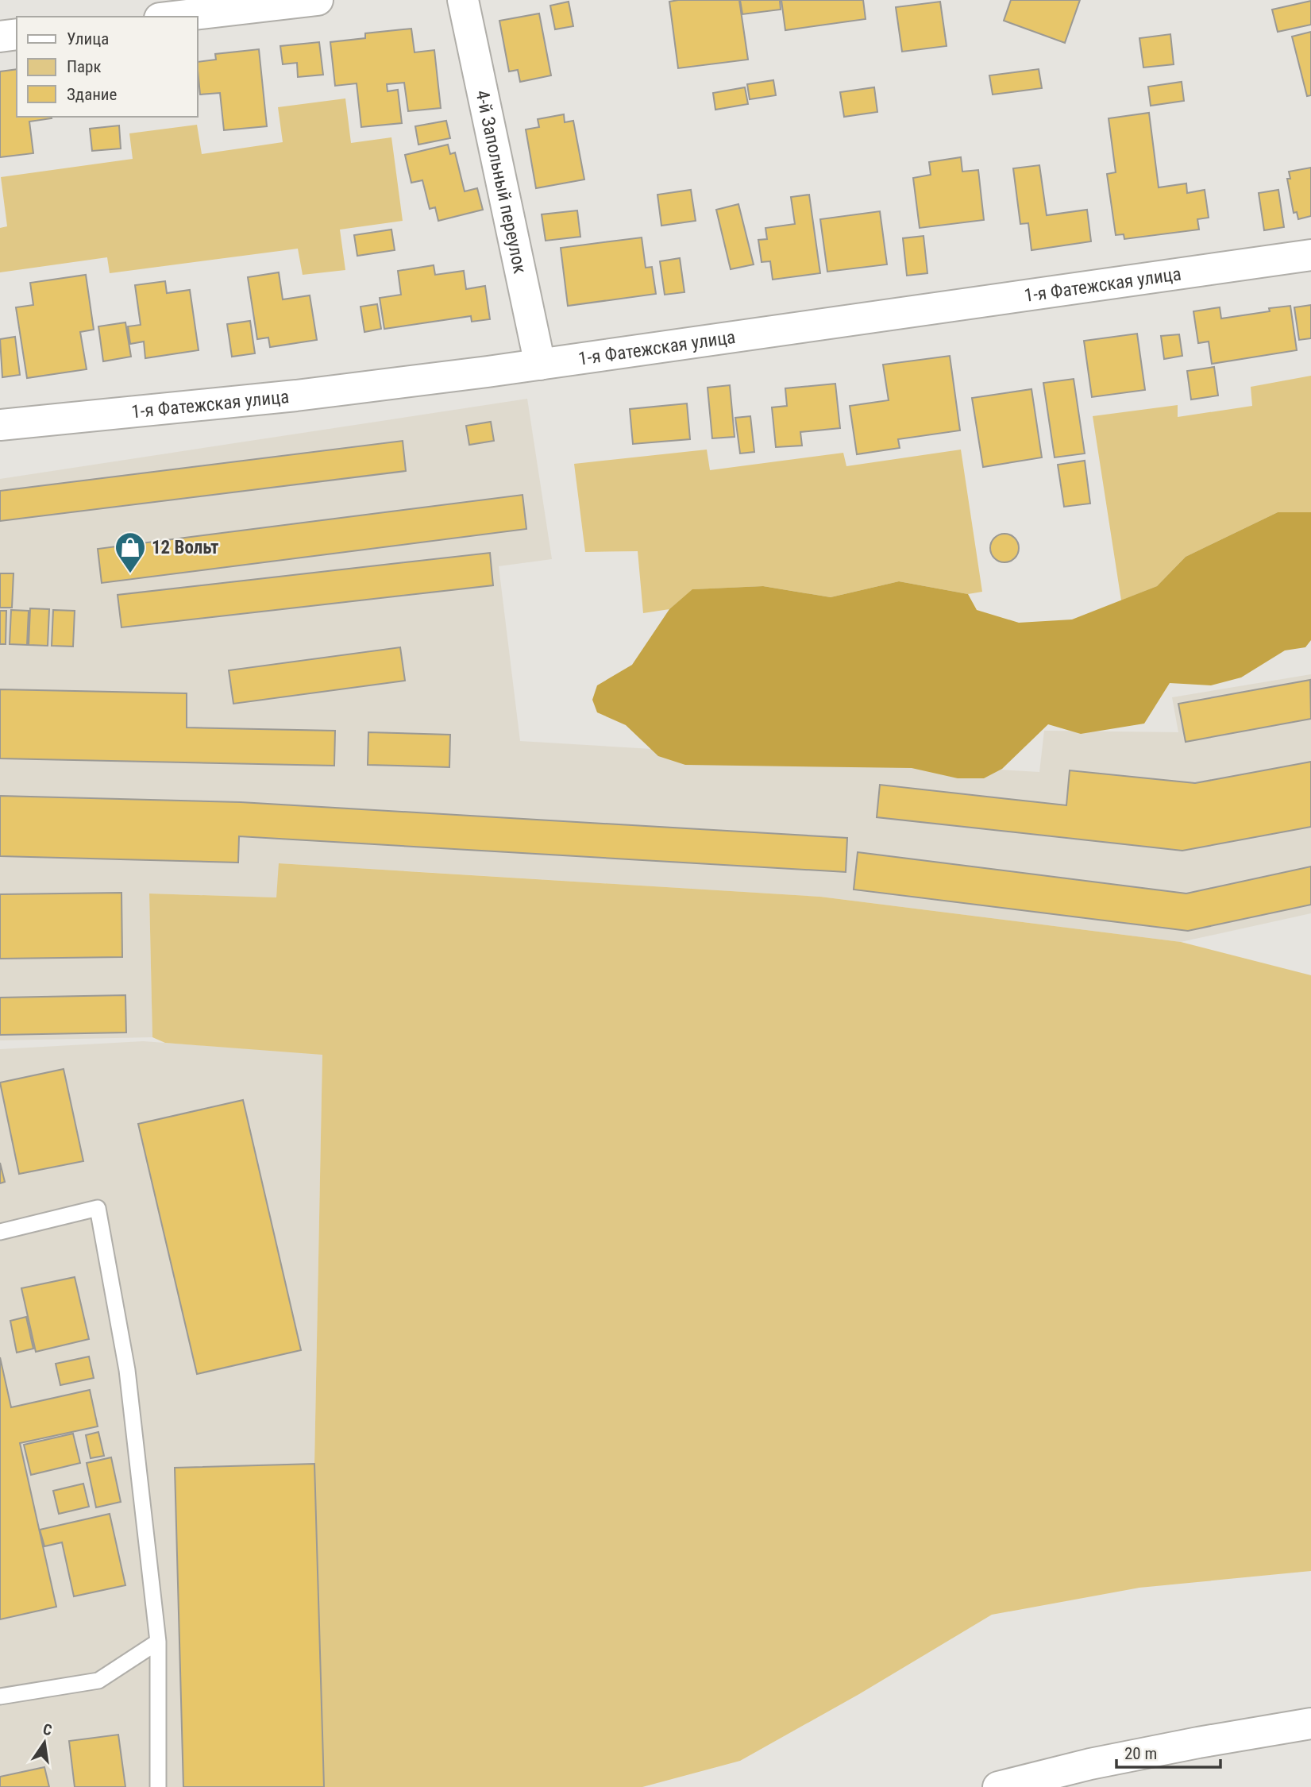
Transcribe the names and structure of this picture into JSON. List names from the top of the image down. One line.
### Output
{"streets":{"street":["4-й Запольный переулок","1-я Фатежская улица"]},"crossings":[["4-й Запольный переулок","1-я Фатежская улица"]],"places":{"shop":["12 Вольт"]},"legend":["Улица","Парк","Здание"],"scale_bar":"20 m","north":"top"}
